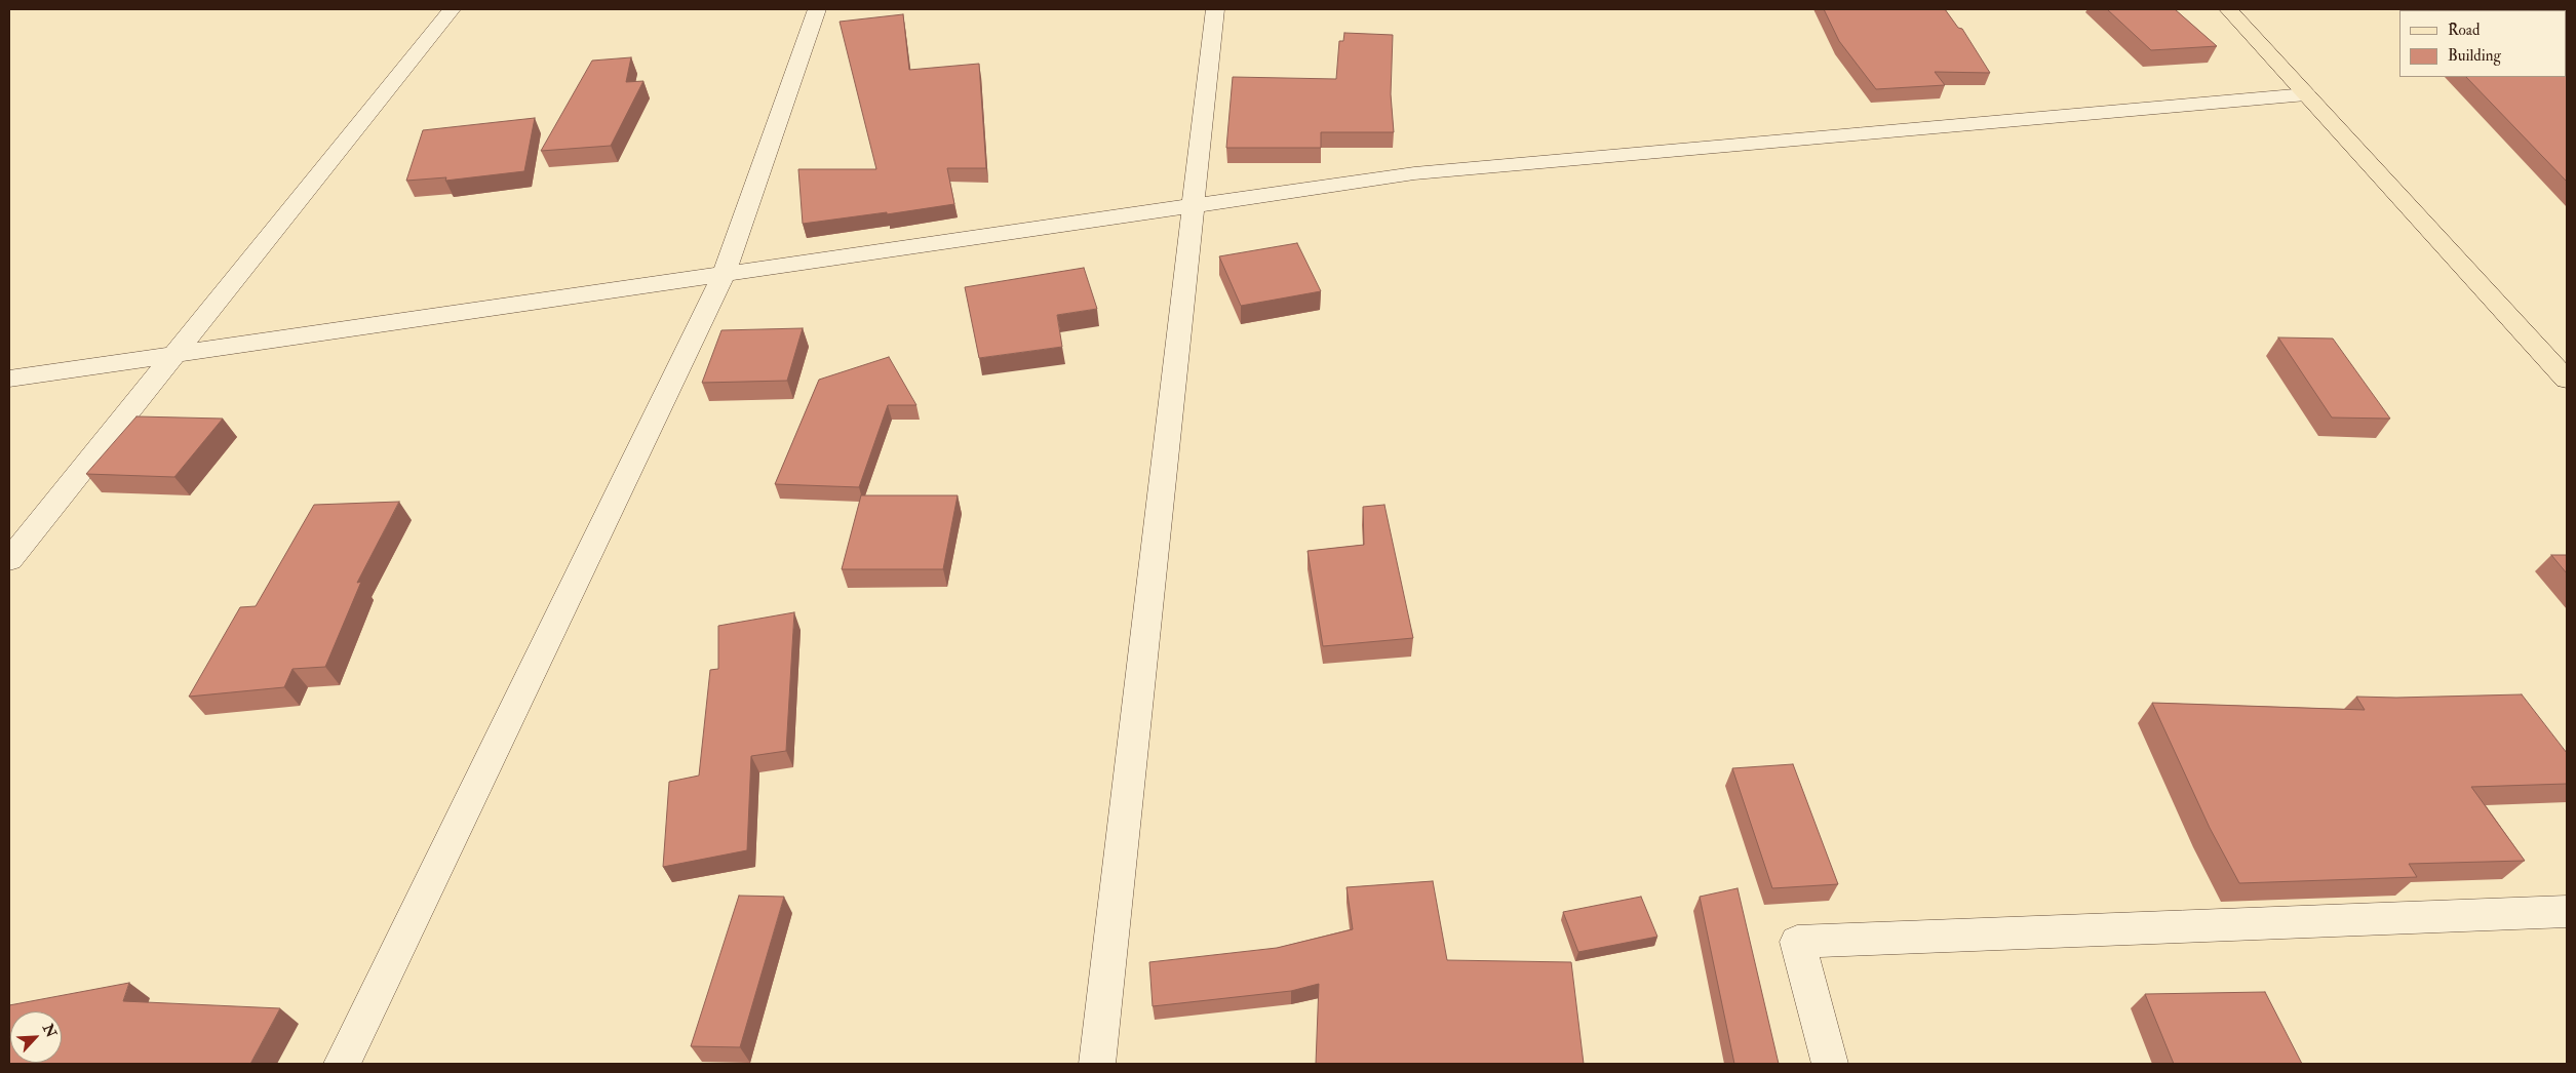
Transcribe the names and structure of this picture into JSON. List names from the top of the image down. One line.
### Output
{"legend":["Road","Building"],"north":"top right"}
